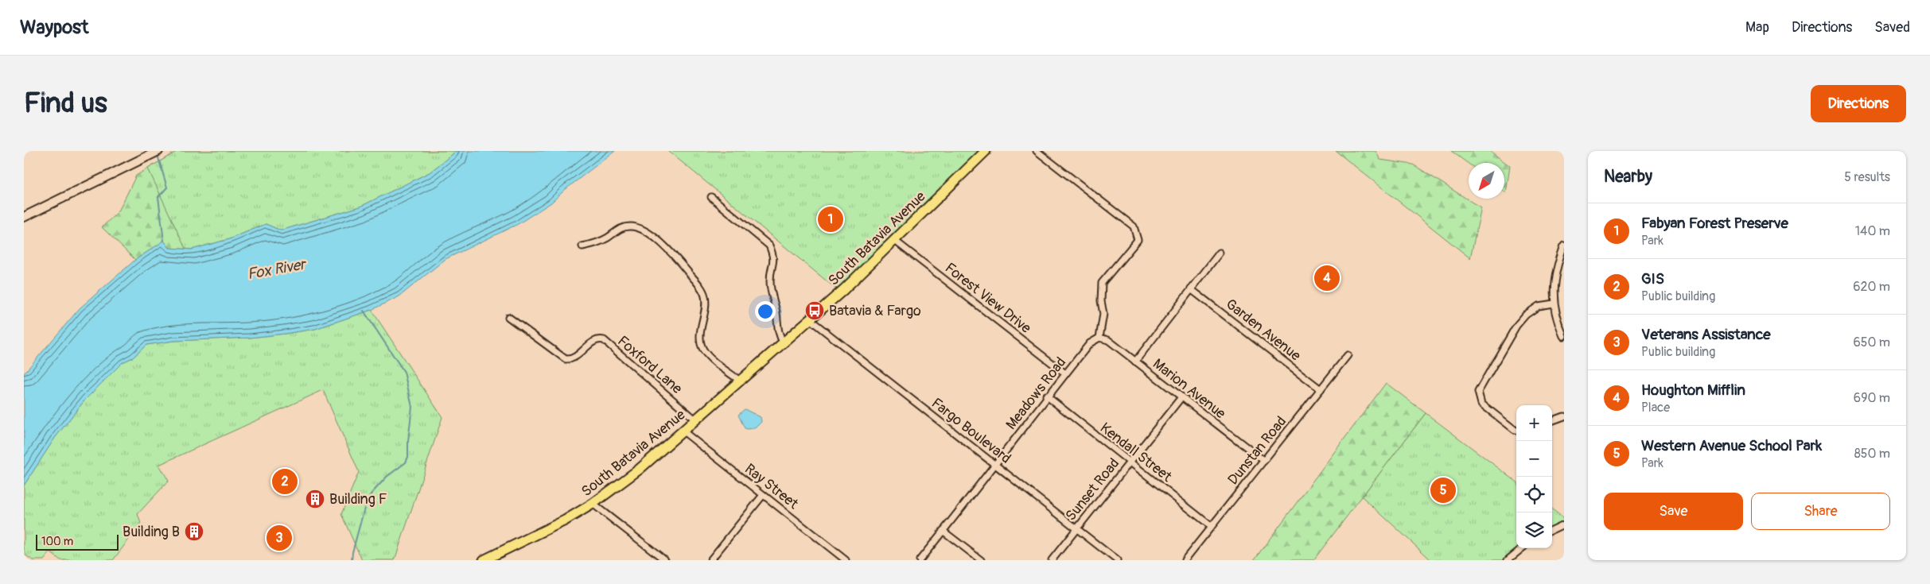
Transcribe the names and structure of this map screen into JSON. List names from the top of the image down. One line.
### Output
{"streets":{"main road":["South Batavia Avenue"],"street":["Forest View Drive","Garden Avenue","Foxford Lane","Marion Avenue","Meadows Road","Fargo Boulevard","Dunstan Road","Kendall Street","Ray Street","Sunset Road"]},"crossings":[["South Batavia Avenue","Forest View Drive"],["South Batavia Avenue","Foxford Lane"],["South Batavia Avenue","Fargo Boulevard"],["South Batavia Avenue","Ray Street"],["Forest View Drive","Meadows Road"],["Garden Avenue","Dunstan Road"],["Marion Avenue","Meadows Road"],["Marion Avenue","Dunstan Road"],["Marion Avenue","Sunset Road"],["Meadows Road","Fargo Boulevard"],["Meadows Road","Kendall Street"],["Fargo Boulevard","Sunset Road"],["Dunstan Road","Kendall Street"],["Kendall Street","Sunset Road"]],"water":["Fox River"],"places":{"bus stop":["Batavia & Fargo"],"building":["Building F","Building B"]},"scale_bar":"100 m","north":"bottom left","page":{"header":"Waypost","nav":["Map","Directions","Saved"],"buttons":["Directions",["Save","Share"]],"title":"Find us","heading":["Nearby","5 results"],"list":[{"mark":"1","name":"Fabyan Forest Preserve","note":"Park","value":"140 m"},{"mark":"2","name":"GIS","note":"Public building","value":"620 m"},{"mark":"3","name":"Veterans Assistance","note":"Public building","value":"650 m"},{"mark":"4","name":"Houghton Mifflin","note":"Place","value":"690 m"},{"mark":"5","name":"Western Avenue School Park","note":"Park","value":"850 m"}],"pins":["1","4","2","5","3"],"map_buttons":["+","−"],"scale":"100 m"}}
